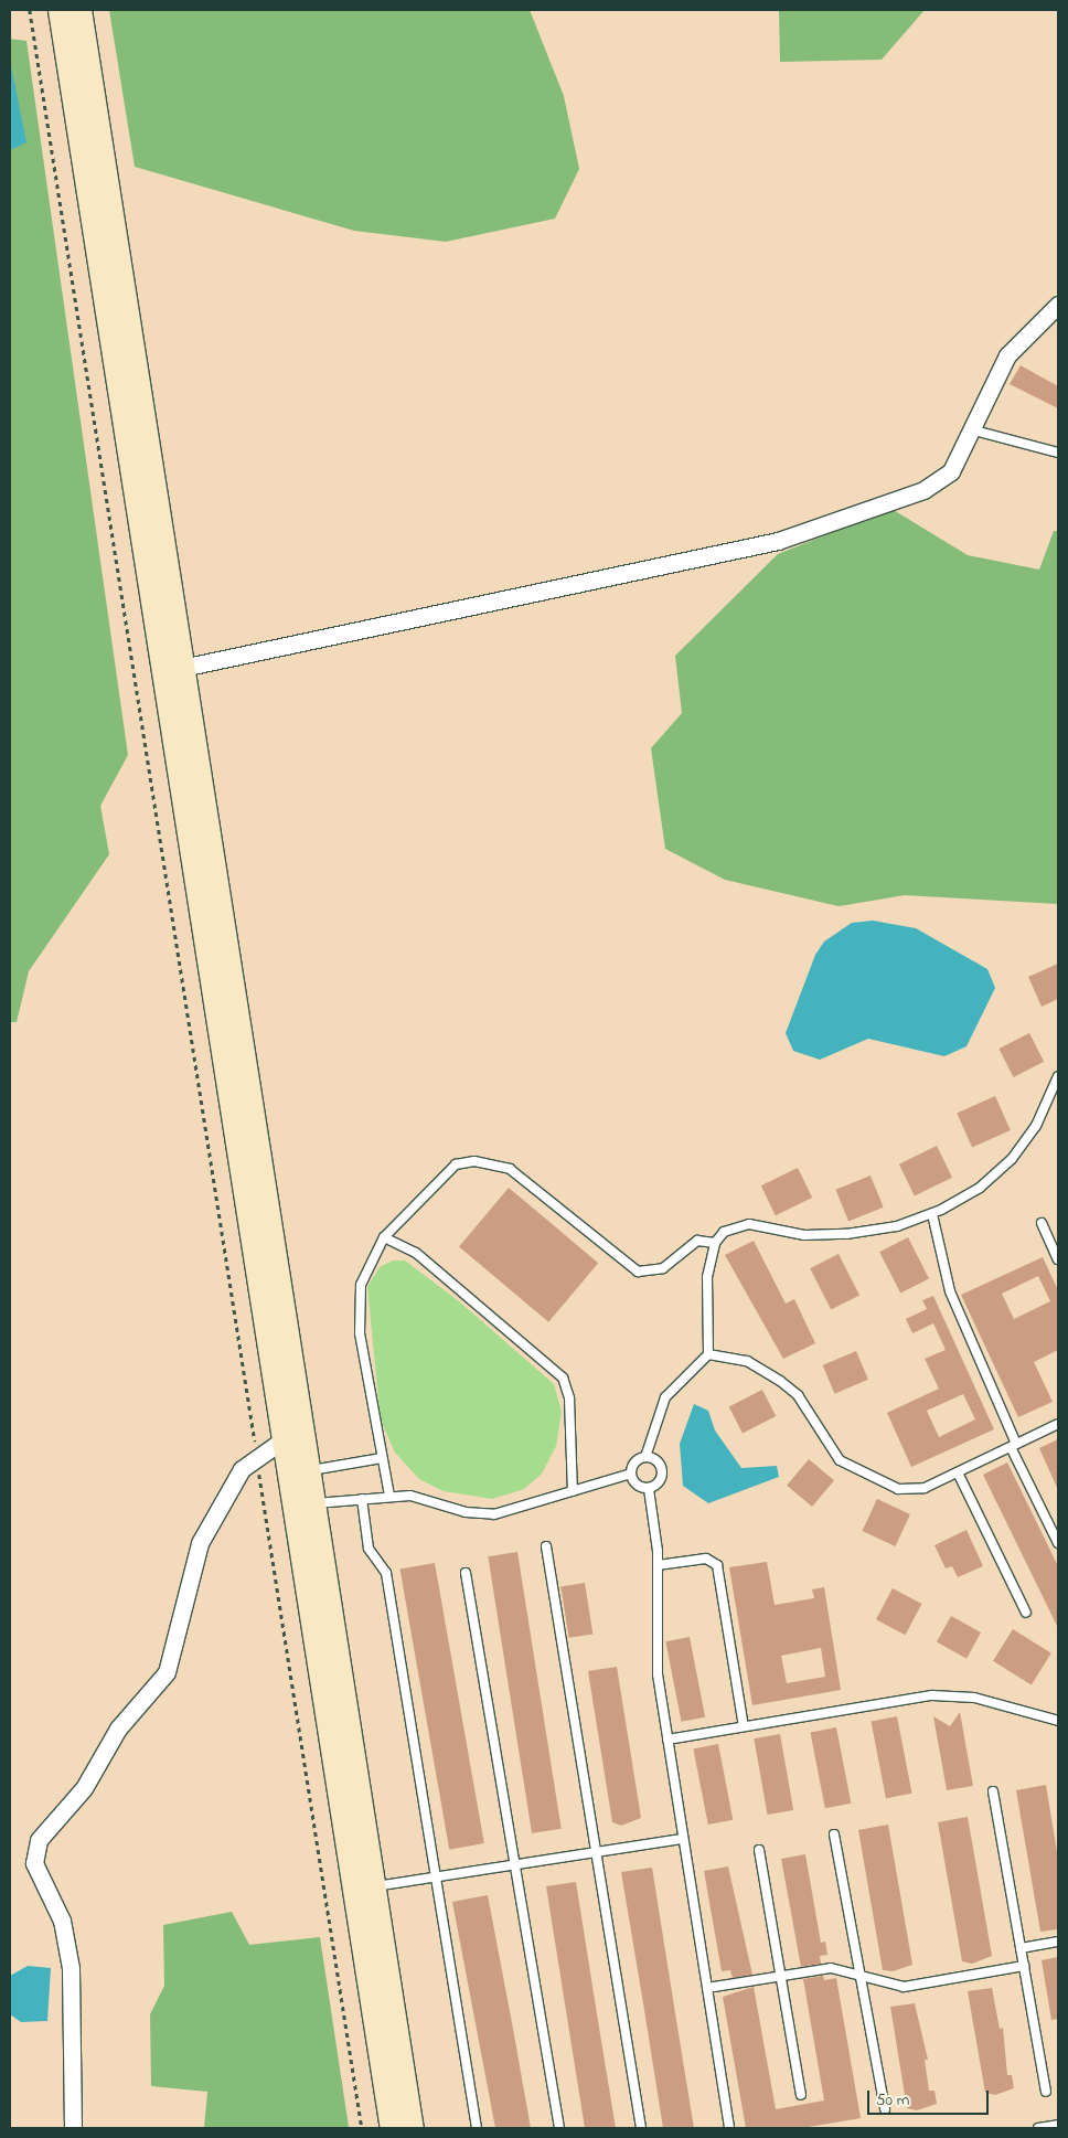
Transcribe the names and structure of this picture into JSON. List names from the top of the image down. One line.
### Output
{"scale_bar":"50 m"}
